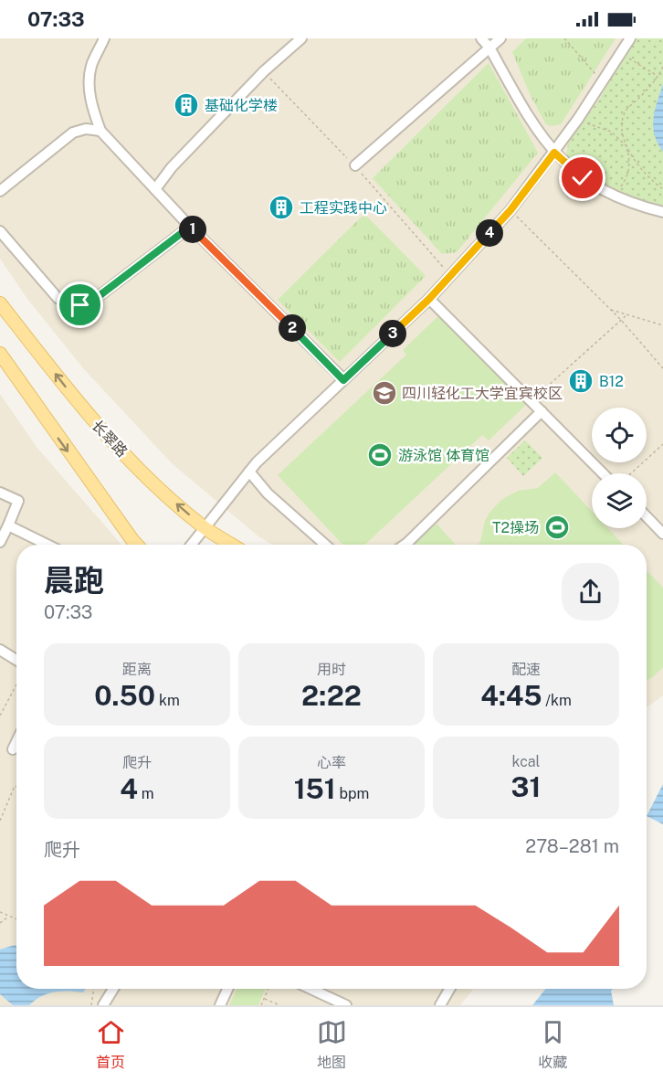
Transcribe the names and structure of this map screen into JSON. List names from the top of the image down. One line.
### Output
{"streets":{"main road":["长翠路"]},"places":{"building":["基础化学楼","工程实践中心","B12"],"school or university":["四川轻化工大学宜宾校区"],"sports":["游泳馆 体育馆","T2操场"]},"page":{"status":"07:33","pins":["1","4","2","3"],"heading":["晨跑","07:33"],"stats":[["距离","0.50 km"],["用时","2:22"],["配速","4:45 /km"],["爬升","4 m"],["心率","151 bpm"],["kcal","31"]],"chart":["爬升","278–281 m"],"tabs":["首页","地图","收藏"]}}
